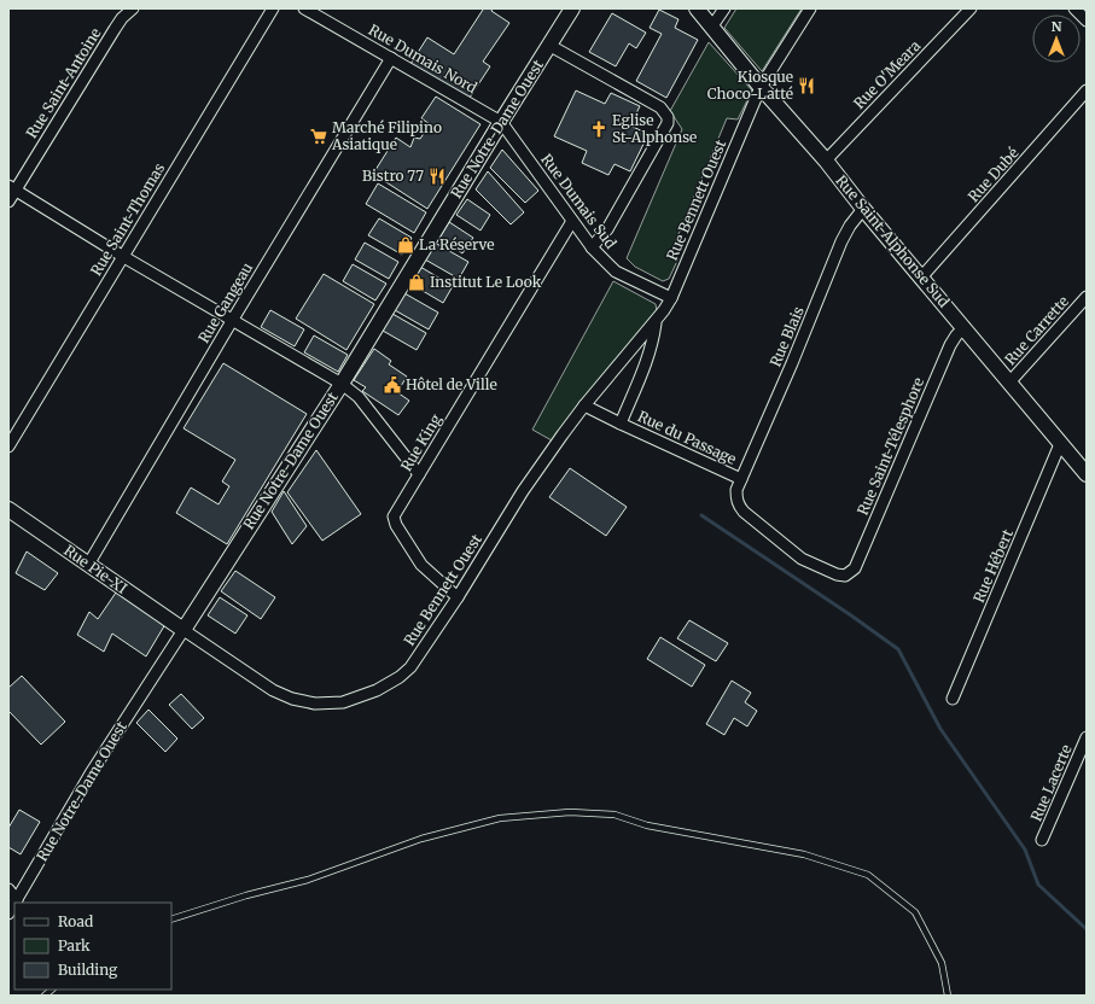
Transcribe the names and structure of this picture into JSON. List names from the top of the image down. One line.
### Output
{"streets":{"street":["Rue Dumais Nord","Rue O'Meara","Rue Saint-Antoine","Rue Notre-Dame Ouest","Rue Dubé","Rue Bennett Ouest","Rue Dumais Sud","Rue Saint-Thomas","Rue Saint-Alphonse Sud","Rue Gangeau","Rue Carrette","Rue Blais","Rue du Passage","Rue King","Rue Saint-Télesphore","Rue Hébert","Rue Pie-XI","Rue Lacerte"]},"crossings":[["Rue Dumais Nord","Rue Notre-Dame Ouest"],["Rue Dumais Nord","Rue Dumais Sud"],["Rue Dumais Nord","Rue Gangeau"],["Rue O'Meara","Rue Saint-Alphonse Sud"],["Rue Notre-Dame Ouest","Rue Bennett Ouest"],["Rue Notre-Dame Ouest","Rue Dumais Sud"],["Rue Notre-Dame Ouest","Rue Pie-XI"],["Rue Dubé","Rue Saint-Alphonse Sud"],["Rue Bennett Ouest","Rue Dumais Sud"],["Rue Bennett Ouest","Rue Saint-Alphonse Sud"],["Rue Bennett Ouest","Rue du Passage"],["Rue Bennett Ouest","Rue King"],["Rue Bennett Ouest","Rue Pie-XI"],["Rue Dumais Sud","Rue King"],["Rue Saint-Alphonse Sud","Rue Carrette"],["Rue Saint-Alphonse Sud","Rue Blais"],["Rue Saint-Alphonse Sud","Rue Saint-Télesphore"],["Rue Saint-Alphonse Sud","Rue Hébert"],["Rue Gangeau","Rue Pie-XI"],["Rue Blais","Rue du Passage"],["Rue du Passage","Rue Saint-Télesphore"]],"places":{"restaurant":["Kiosque Choco-Latté","Bistro 77"],"church":["Eglise St-Alphonse"],"supermarket":["Marché Filipino Asiatique"],"shop":["La Réserve","Institut Le Look"],"public building":["Hôtel de Ville"]},"legend":["Road","Park","Building"],"north":"top"}
